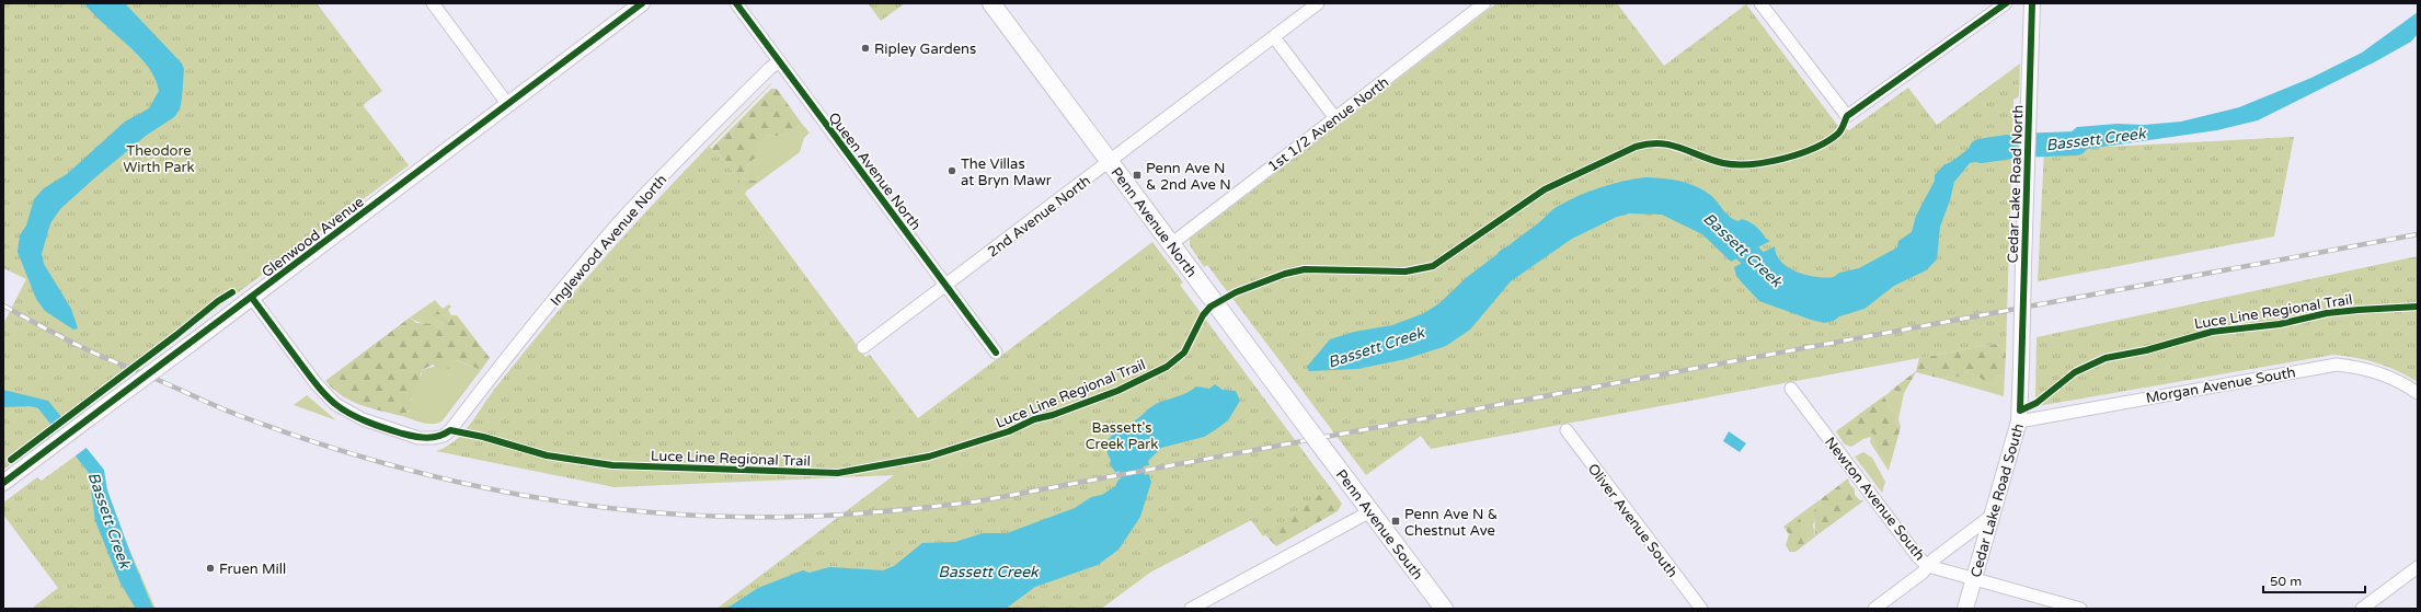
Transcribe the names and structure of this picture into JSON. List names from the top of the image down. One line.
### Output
{"streets":{"main road":["Penn Avenue North","Penn Avenue South"],"street":["1st 1/2 Avenue North","Queen Avenue North","Cedar Lake Road North","2nd Avenue North","Glenwood Avenue","Inglewood Avenue North","Morgan Avenue South","Newton Avenue South","Cedar Lake Road South","Oliver Avenue South"],"cycle path":["Luce Line Regional Trail"]},"crossings":[["1st 1/2 Avenue North","Penn Avenue North"],["Queen Avenue North","2nd Avenue North"],["Queen Avenue North","Inglewood Avenue North"],["Cedar Lake Road North","Cedar Lake Road South"],["2nd Avenue North","Penn Avenue North"],["Penn Avenue North","Penn Avenue South"],["Glenwood Avenue","Inglewood Avenue North"],["Morgan Avenue South","Cedar Lake Road South"],["Newton Avenue South","Cedar Lake Road South"]],"water":["Bassett Creek"],"parks":["Theodore Wirth Park","Bassett's Creek Park"],"places":{"other":["Ripley Gardens","The Villas at Bryn Mawr","Fruen Mill"],"transit":["Penn Ave N & 2nd Ave N","Penn Ave N & Chestnut Ave"]},"scale_bar":"50 m"}
